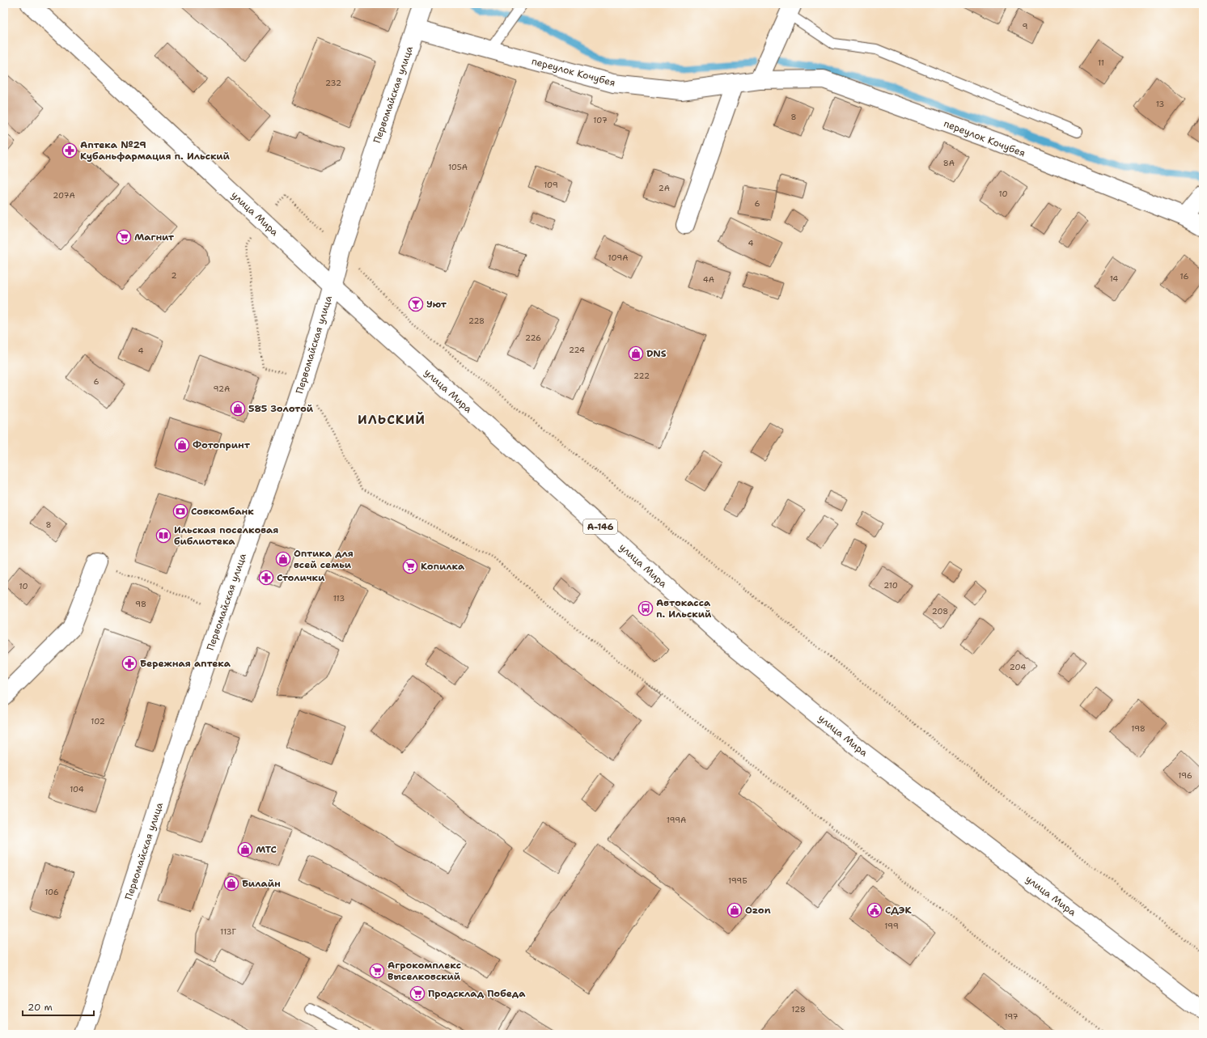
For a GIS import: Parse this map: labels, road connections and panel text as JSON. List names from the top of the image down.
{
  "streets": {
    "main road": [
      "переулок Кочубея",
      "Первомайская улица",
      "улица Мира",
      "А-146"
    ]
  },
  "crossings": [
    ["переулок Кочубея", "Первомайская улица"],
    ["Первомайская улица", "улица Мира"]
  ],
  "districts": ["ИЛЬСКИЙ"],
  "places": {
    "pharmacy": ["Аптека №29 Кубаньфармация п. Ильский", "Столички", "Бережная аптека"],
    "supermarket": [
      "Магнит",
      "Копилка",
      "Агрокомплекс Выселковский",
      "Продсклад Победа"
    ],
    "bar": ["Уют"],
    "shop": [
      "DNS",
      "585 Золотой",
      "Фотопринт",
      "Оптика для всей семьи",
      "МТС",
      "Билайн",
      "Ozon"
    ],
    "bank": ["Совкомбанк"],
    "library": ["Ильская поселковая библиотека"],
    "bus stop": ["Автокасса п. Ильский"],
    "public building": ["СДЭК"]
  },
  "house_numbers": [
    "9",
    "11",
    "232",
    "13",
    "8",
    "107",
    "8А",
    "105А",
    "109",
    "2А",
    "10",
    "207А",
    "6",
    "4",
    "109А",
    "2",
    "16",
    "14",
    "4А",
    "228",
    "226",
    "224",
    "4",
    "222",
    "6",
    "92А",
    "8",
    "210",
    "10",
    "113",
    "98",
    "208",
    "204",
    "102",
    "198",
    "196",
    "104",
    "199А",
    "199Б",
    "106",
    "199",
    "113Г",
    "128",
    "197"
  ],
  "scale_bar": "20 m"
}
